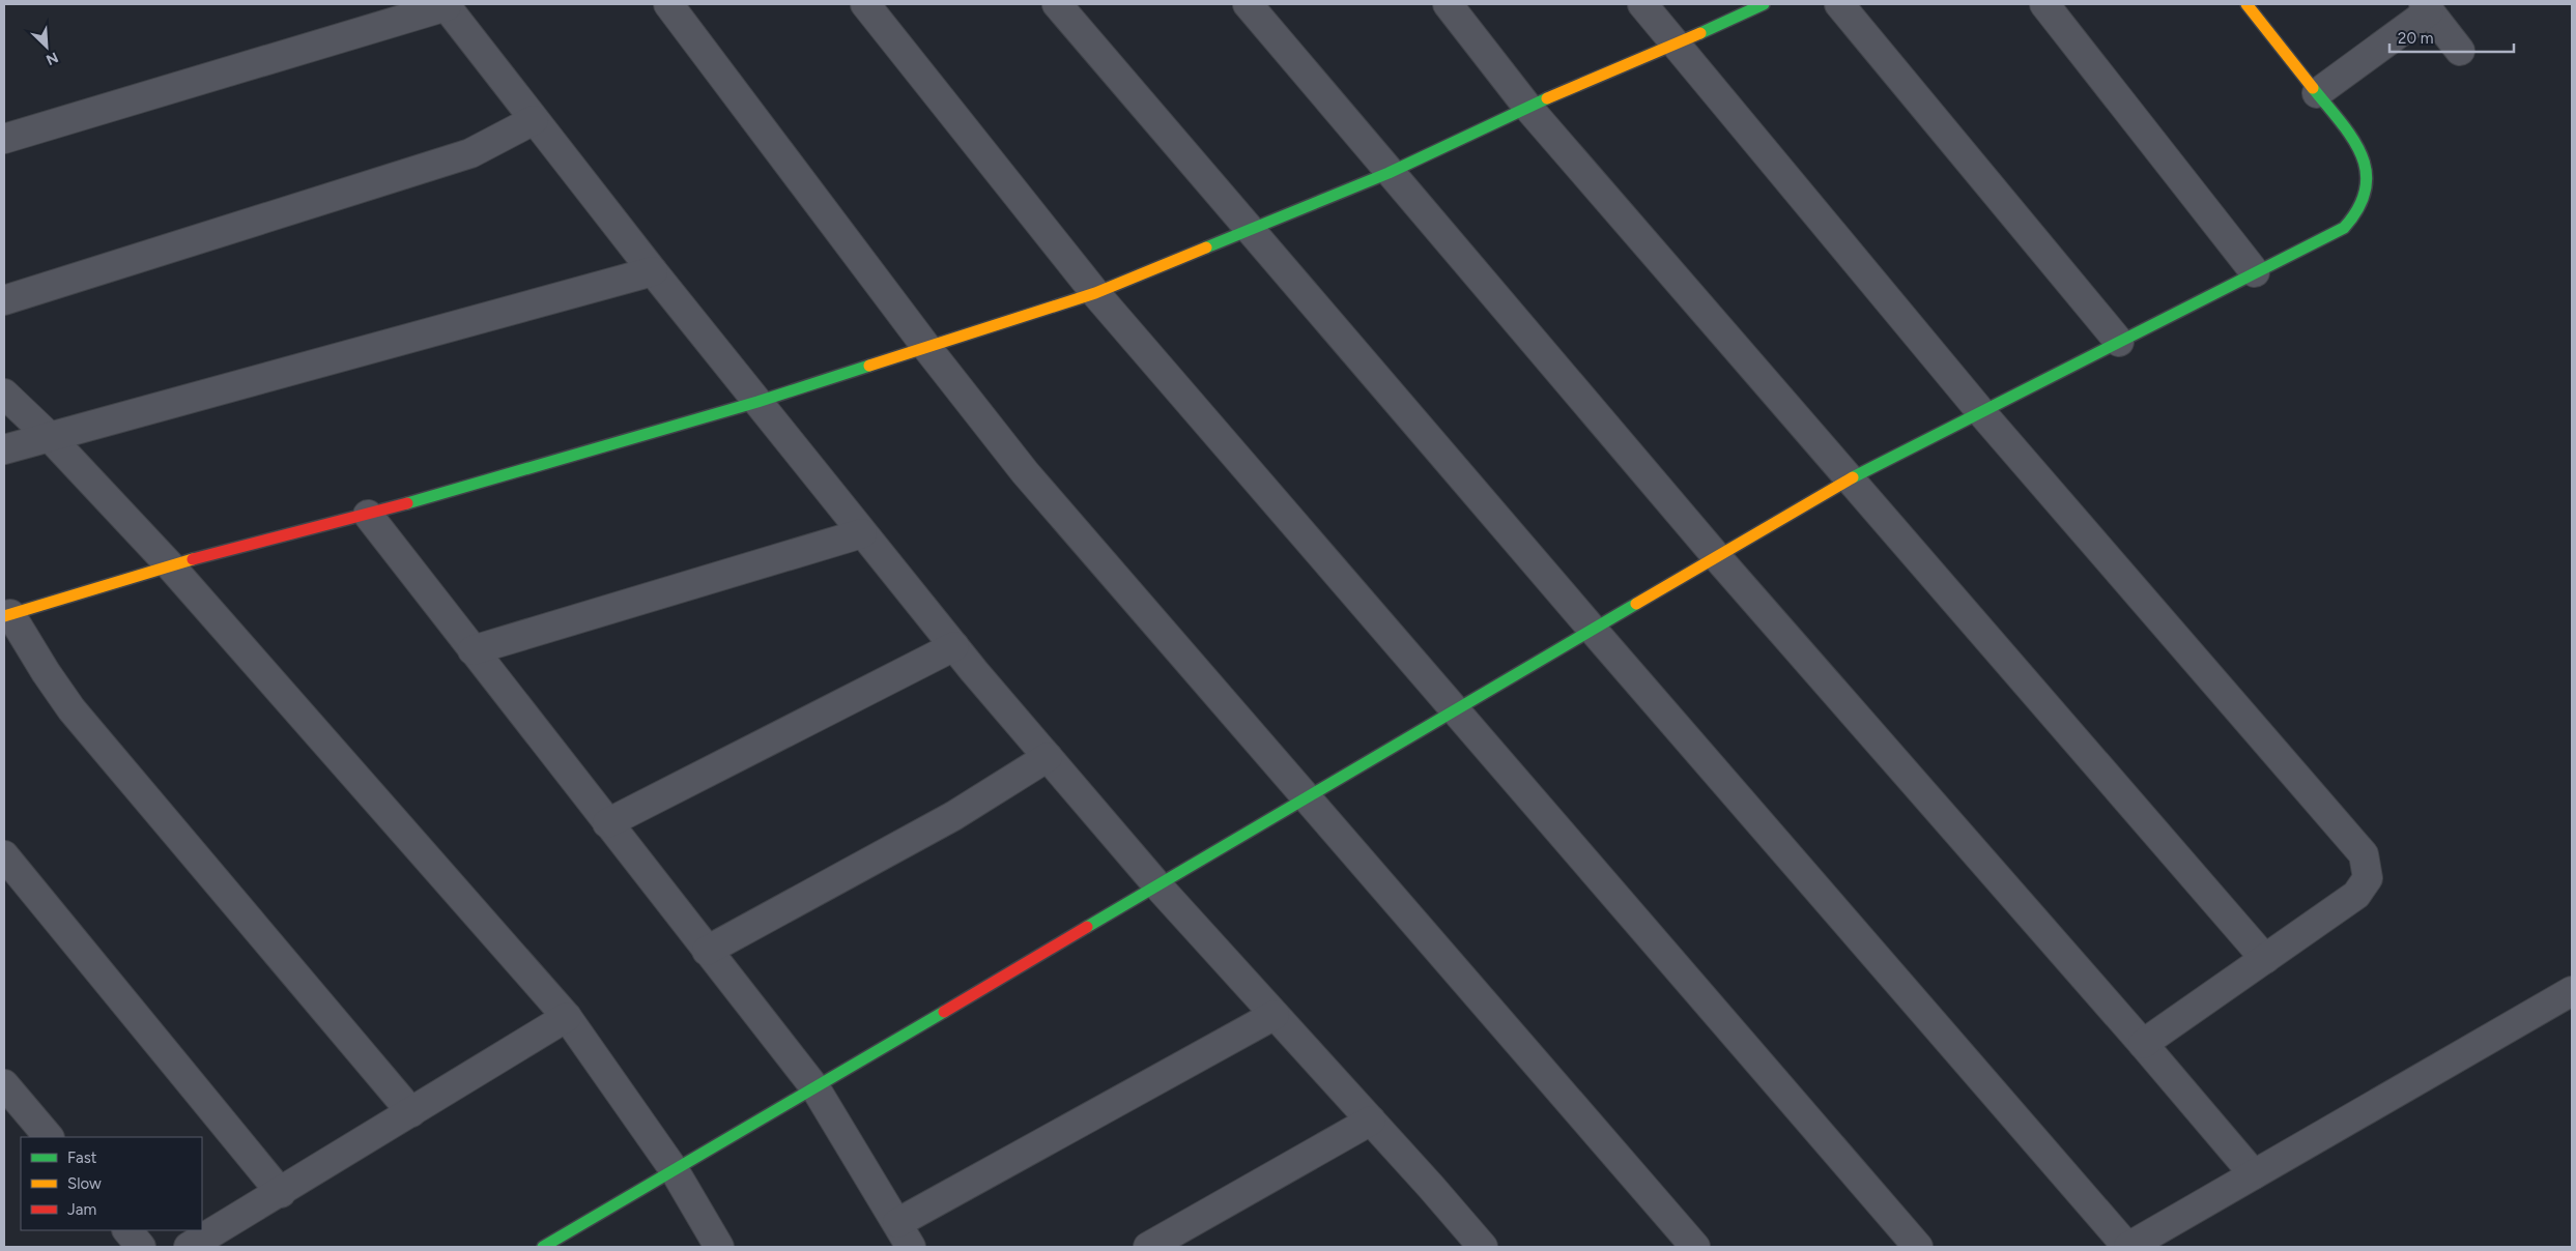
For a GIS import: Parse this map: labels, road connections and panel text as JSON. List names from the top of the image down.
{
  "legend": ["Fast", "Slow", "Jam"],
  "scale_bar": "20 m",
  "north": "bottom right"
}
